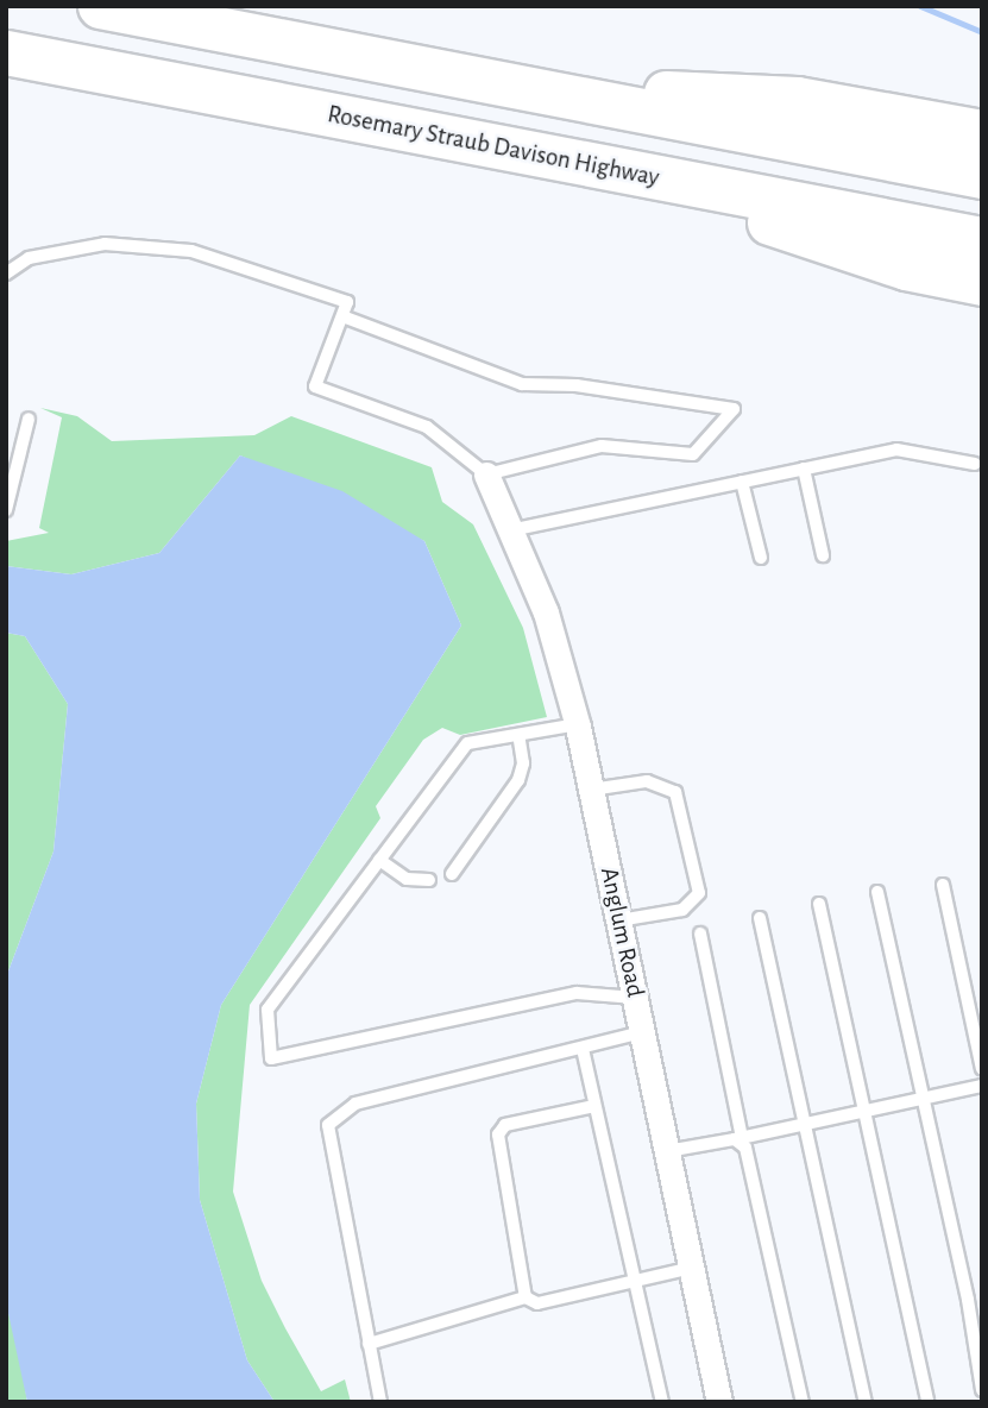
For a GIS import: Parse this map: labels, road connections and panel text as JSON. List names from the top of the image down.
{
  "streets": {
    "highway": ["Rosemary Straub Davison Highway"],
    "street": ["Anglum Road"]
  }
}
